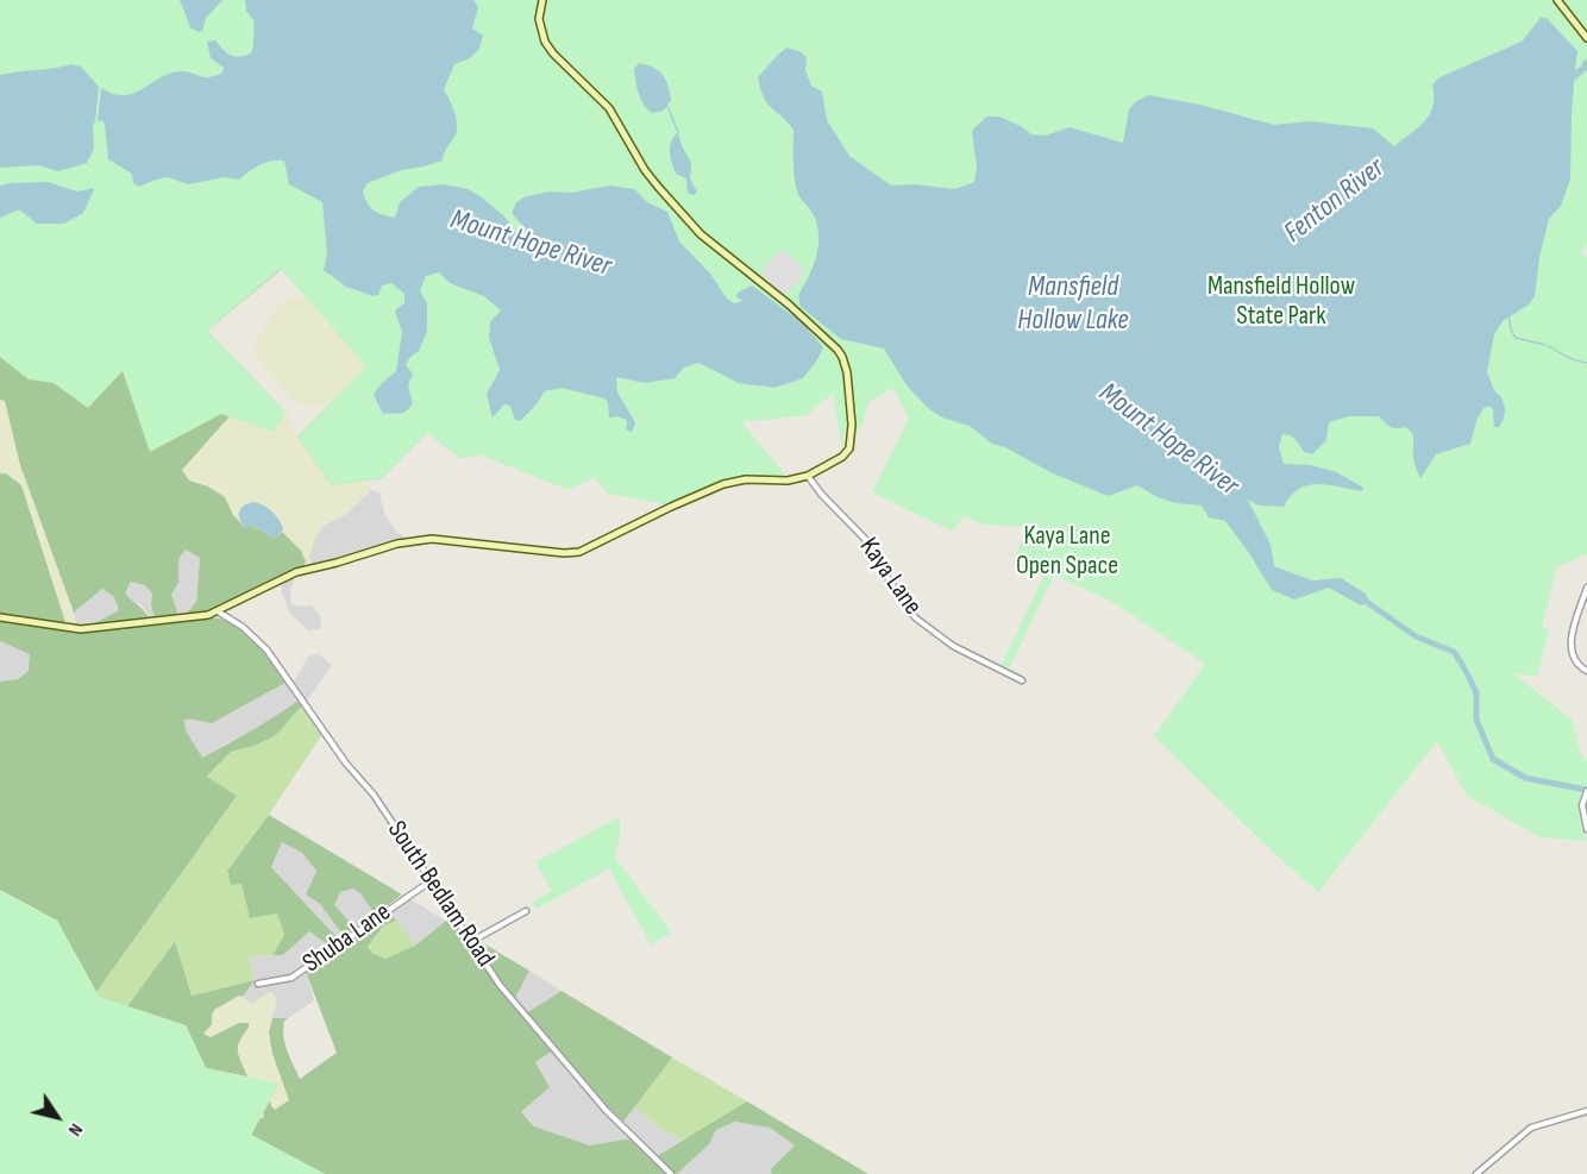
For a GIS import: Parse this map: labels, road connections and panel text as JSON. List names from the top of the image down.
{
  "streets": {
    "street": ["Kaya Lane", "South Bedlam Road", "Shuba Lane"]
  },
  "crossings": [
    ["South Bedlam Road", "Shuba Lane"]
  ],
  "water": ["Fenton River", "Mount Hope River", "Mansfield Hollow Lake"],
  "parks": ["Mansfield Hollow State Park", "Kaya Lane Open Space"],
  "north": "bottom right"
}
